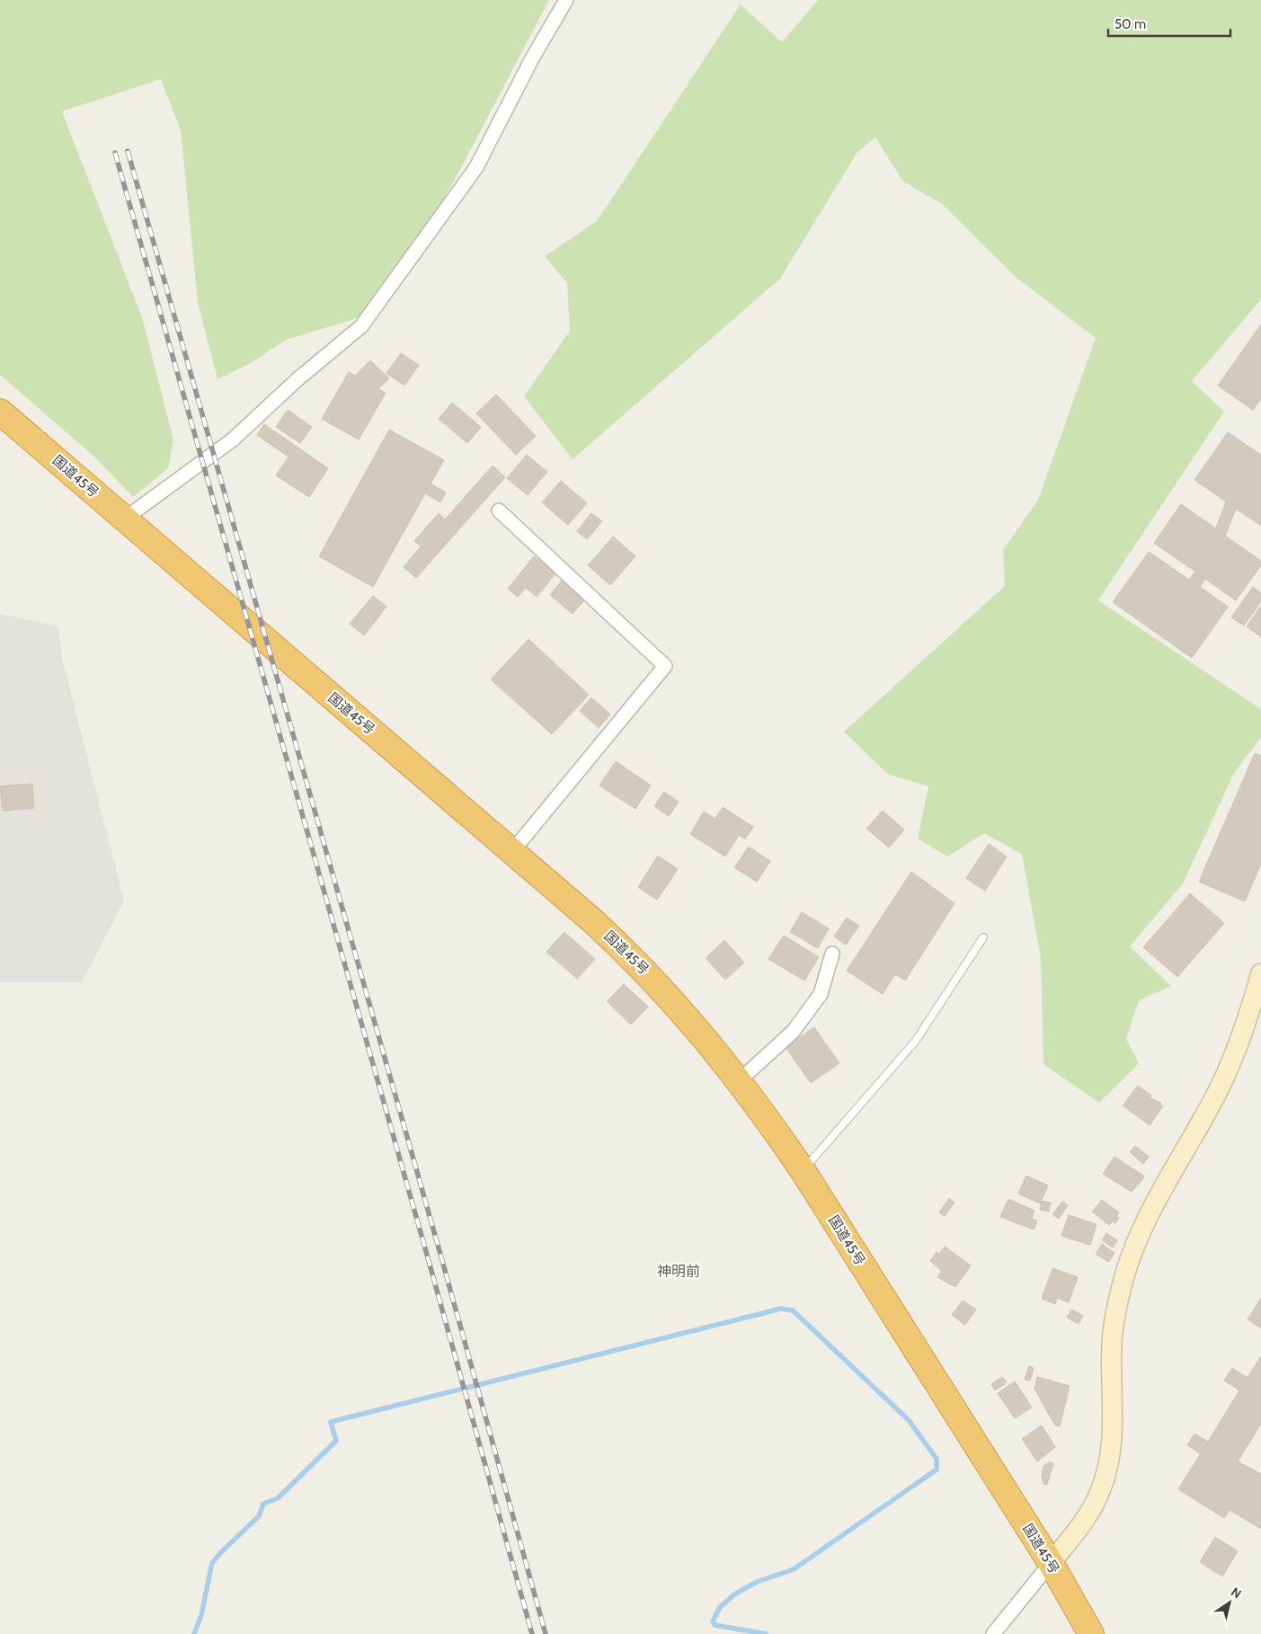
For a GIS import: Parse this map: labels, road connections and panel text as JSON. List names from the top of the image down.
{
  "streets": {
    "highway": ["国道45号"]
  },
  "districts": ["神明前"],
  "scale_bar": "50 m",
  "north": "top right"
}
